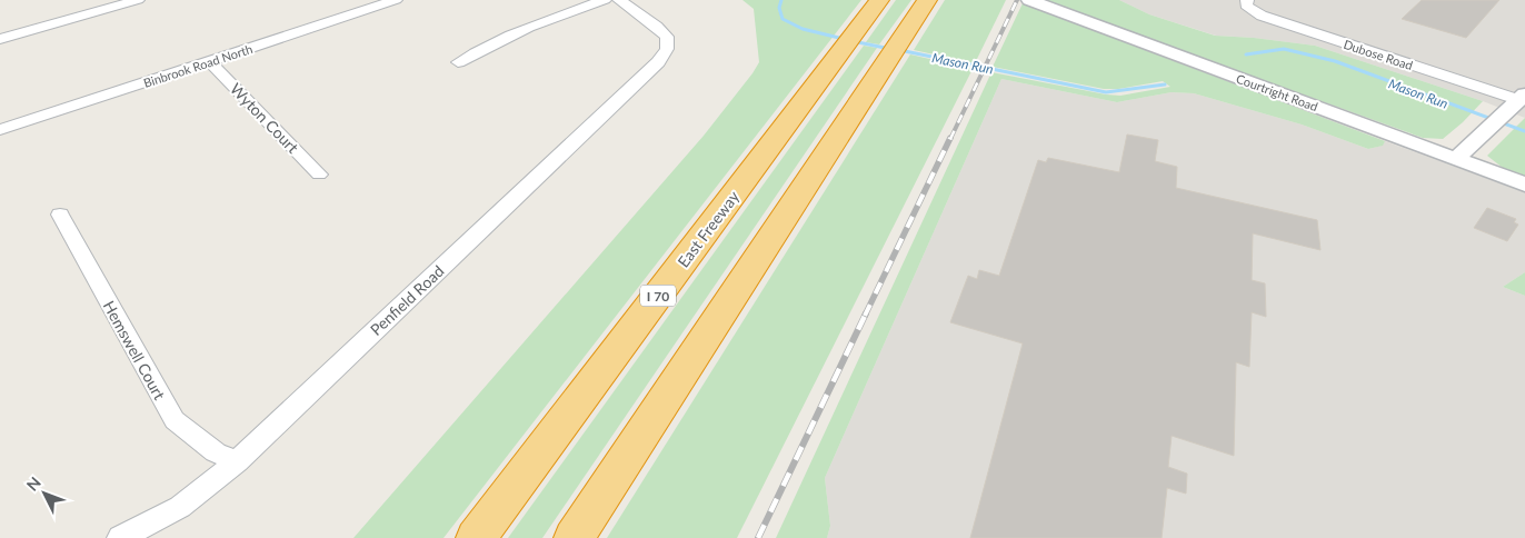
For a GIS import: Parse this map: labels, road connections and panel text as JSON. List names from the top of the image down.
{
  "streets": {
    "highway": ["East Freeway", "I 70"],
    "street": [
      "Dubose Road",
      "Binbrook Road North",
      "Courtright Road",
      "Wyton Court",
      "Penfield Road",
      "Hemswell Court"
    ]
  },
  "crossings": [
    ["Binbrook Road North", "Wyton Court"],
    ["Penfield Road", "Hemswell Court"]
  ],
  "water": ["Mason Run"],
  "north": "top left"
}
